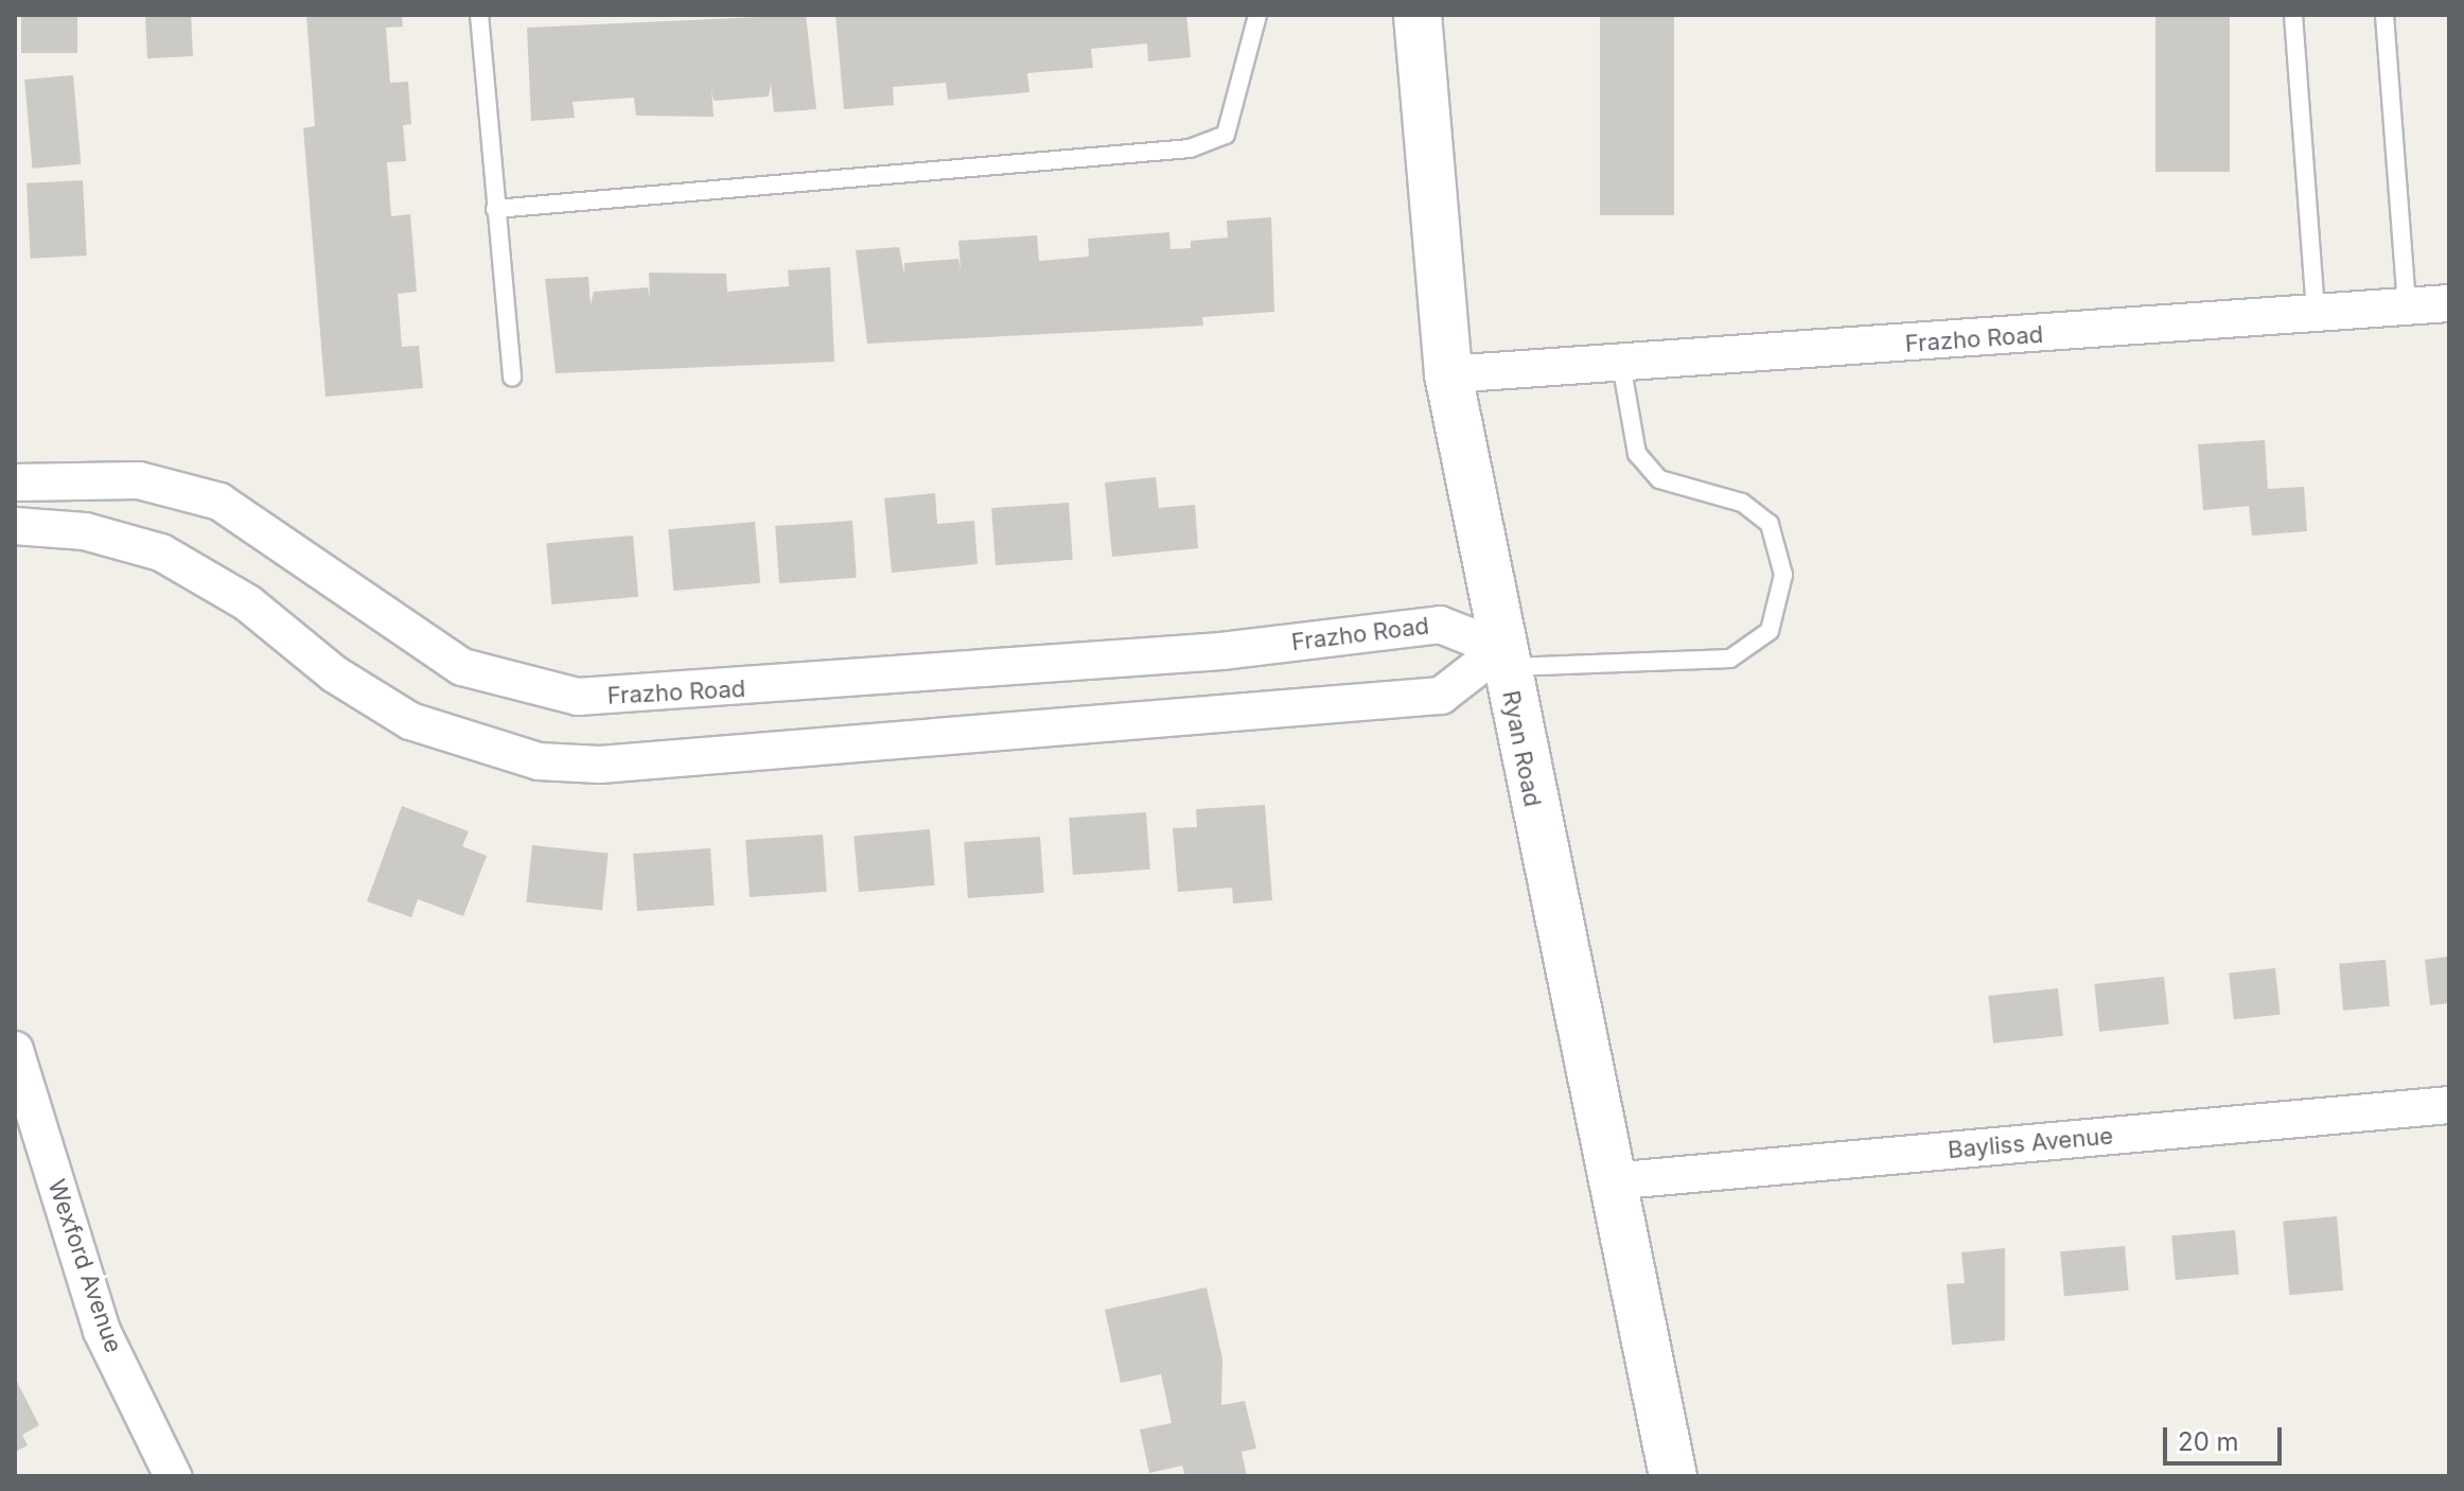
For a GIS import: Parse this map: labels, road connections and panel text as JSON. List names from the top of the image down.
{
  "streets": {
    "main road": ["Ryan Road"],
    "street": ["Frazho Road", "Bayliss Avenue", "Wexford Avenue"]
  },
  "crossings": [
    ["Frazho Road", "Ryan Road"],
    ["Ryan Road", "Bayliss Avenue"]
  ],
  "scale_bar": "20 m"
}
